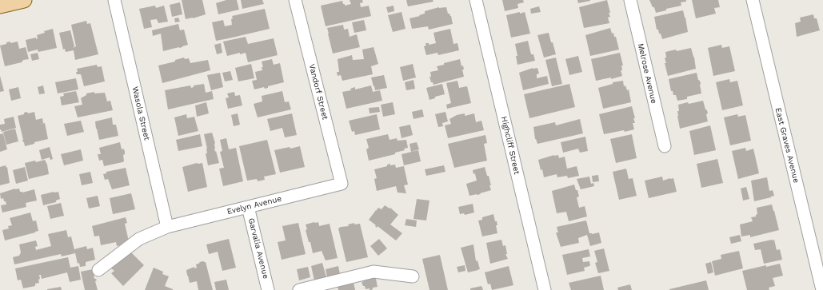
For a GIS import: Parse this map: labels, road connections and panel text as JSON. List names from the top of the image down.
{
  "streets": {
    "street": [
      "Melrose Avenue",
      "Vandorf Street",
      "Wasola Street",
      "Highcliff Street",
      "East Graves Avenue",
      "Evelyn Avenue",
      "Garvalia Avenue"
    ]
  },
  "crossings": [
    ["Vandorf Street", "Evelyn Avenue"],
    ["Wasola Street", "Evelyn Avenue"],
    ["Evelyn Avenue", "Garvalia Avenue"]
  ]
}
